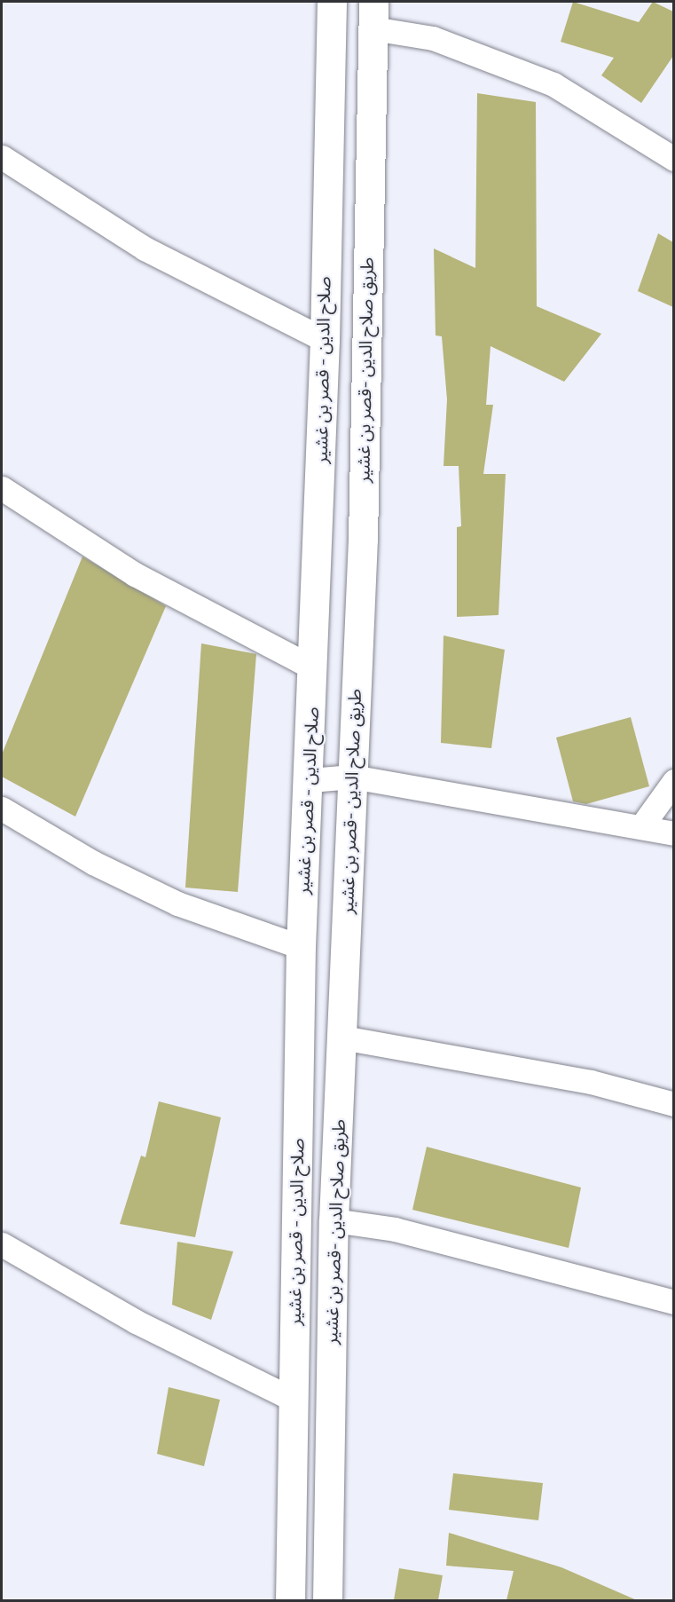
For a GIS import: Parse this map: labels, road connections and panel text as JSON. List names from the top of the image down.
{
  "streets": {
    "highway": ["صلاح الدين - قصر بن غشير", "طريق صلاح الدين -قصر بن غشير"]
  }
}
